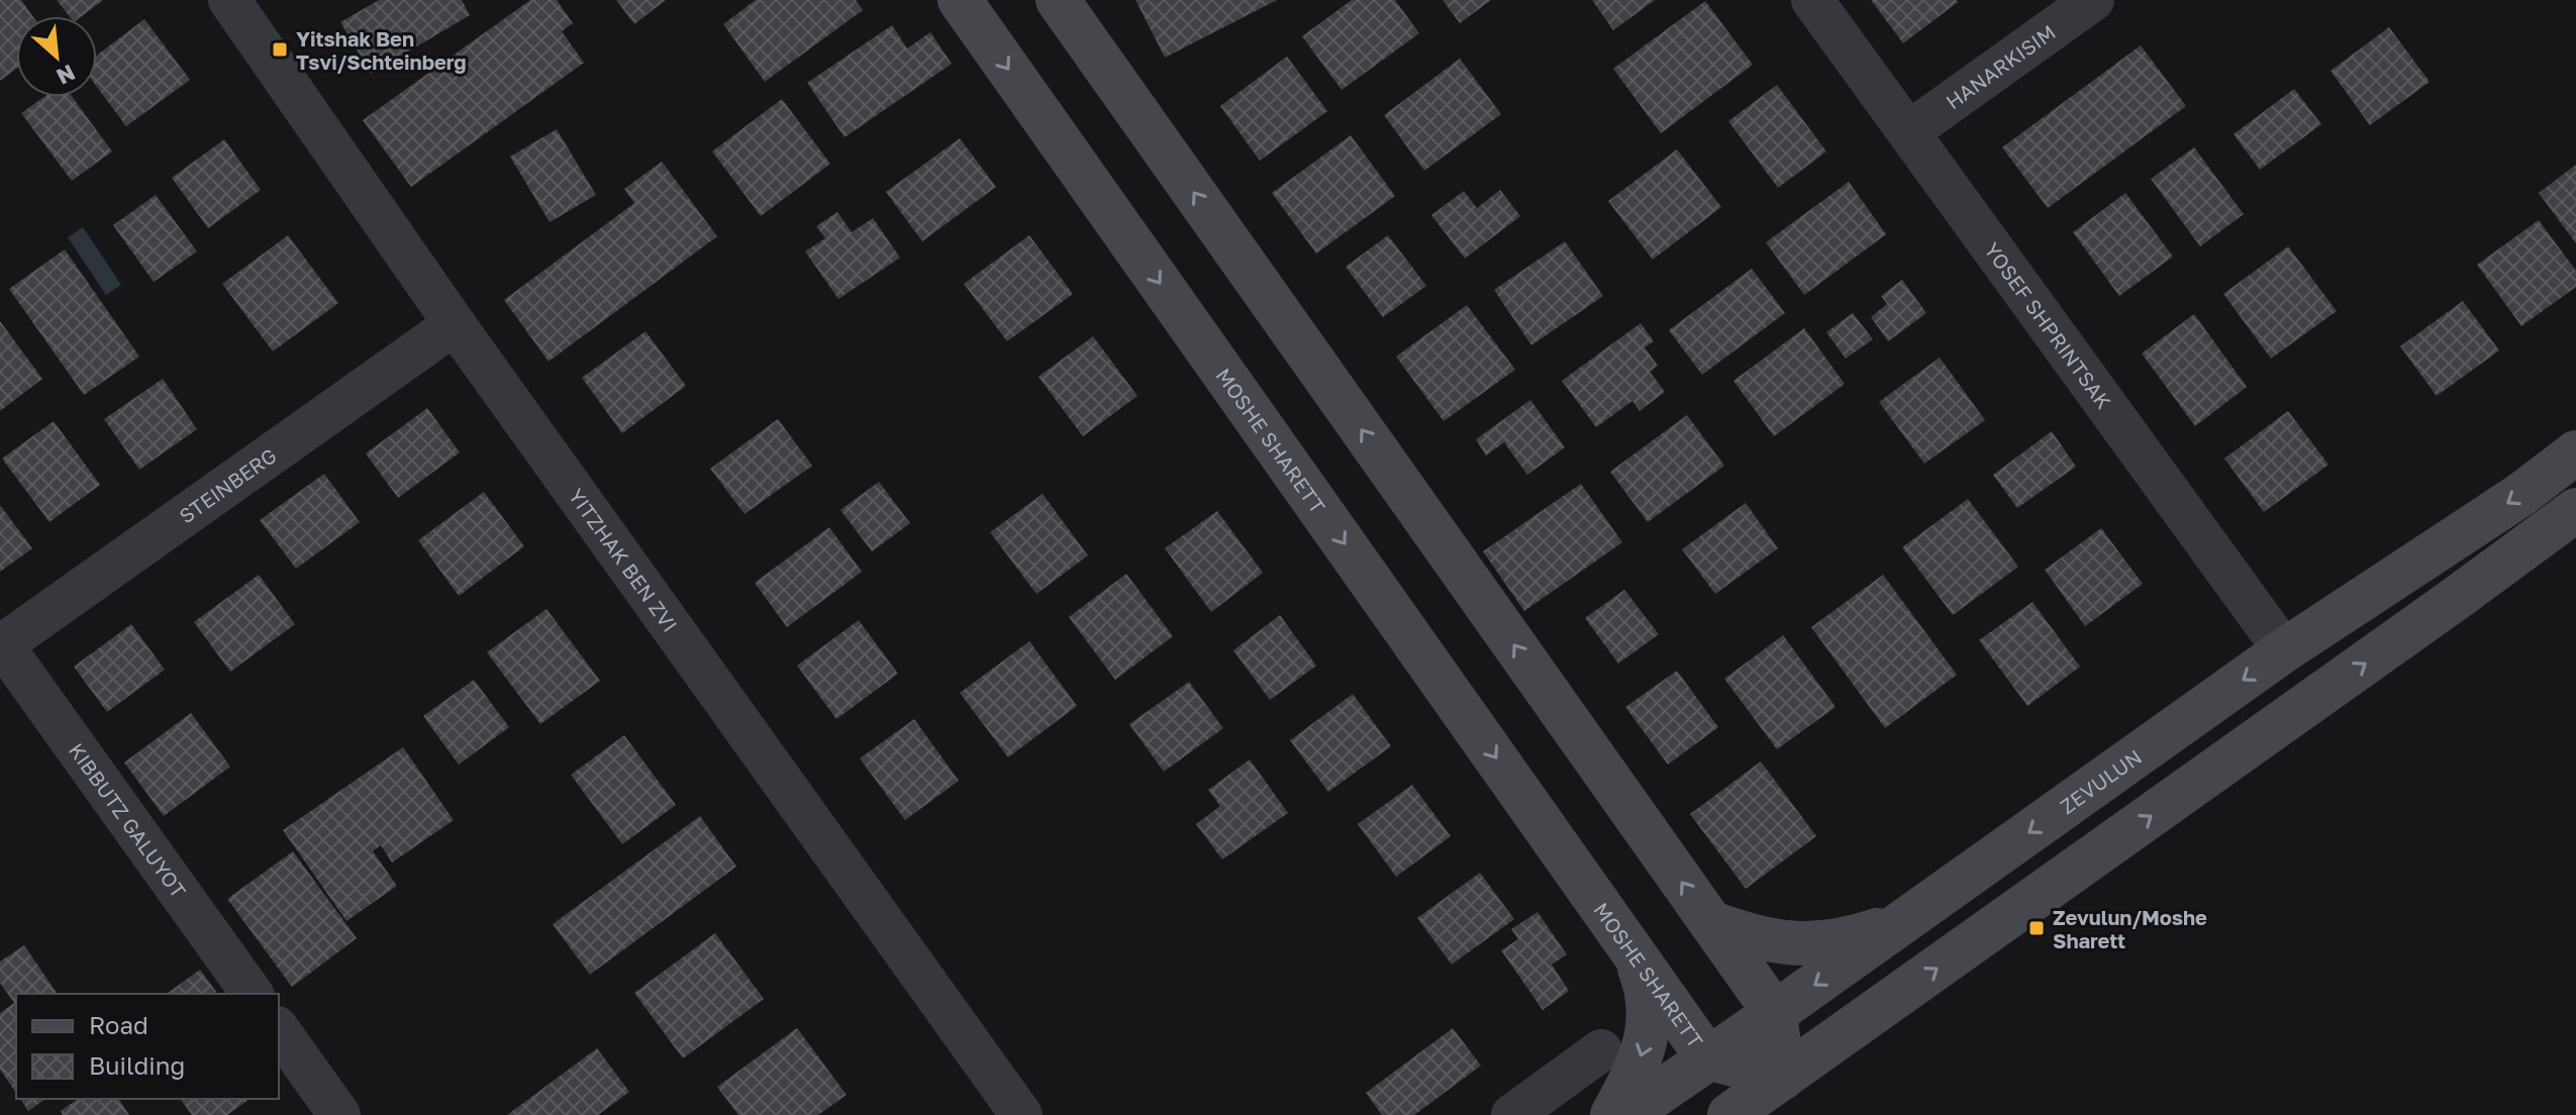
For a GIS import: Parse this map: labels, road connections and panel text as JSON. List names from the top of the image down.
{
  "streets": {
    "street": [
      "HANARKISIM",
      "YOSEF SHPRINTSAK",
      "MOSHE SHARETT",
      "STEINBERG",
      "YITZHAK BEN ZVI",
      "ZEVULUN",
      "KIBBUTZ GALUYOT"
    ]
  },
  "crossings": [
    ["HANARKISIM", "YOSEF SHPRINTSAK"],
    ["YOSEF SHPRINTSAK", "ZEVULUN"],
    ["MOSHE SHARETT", "ZEVULUN"],
    ["STEINBERG", "YITZHAK BEN ZVI"],
    ["STEINBERG", "KIBBUTZ GALUYOT"]
  ],
  "places": {
    "transit": ["Yitshak Ben Tsvi/Schteinberg", "Zevulun/Moshe Sharett"]
  },
  "legend": ["Road", "Building"],
  "north": "bottom right"
}
